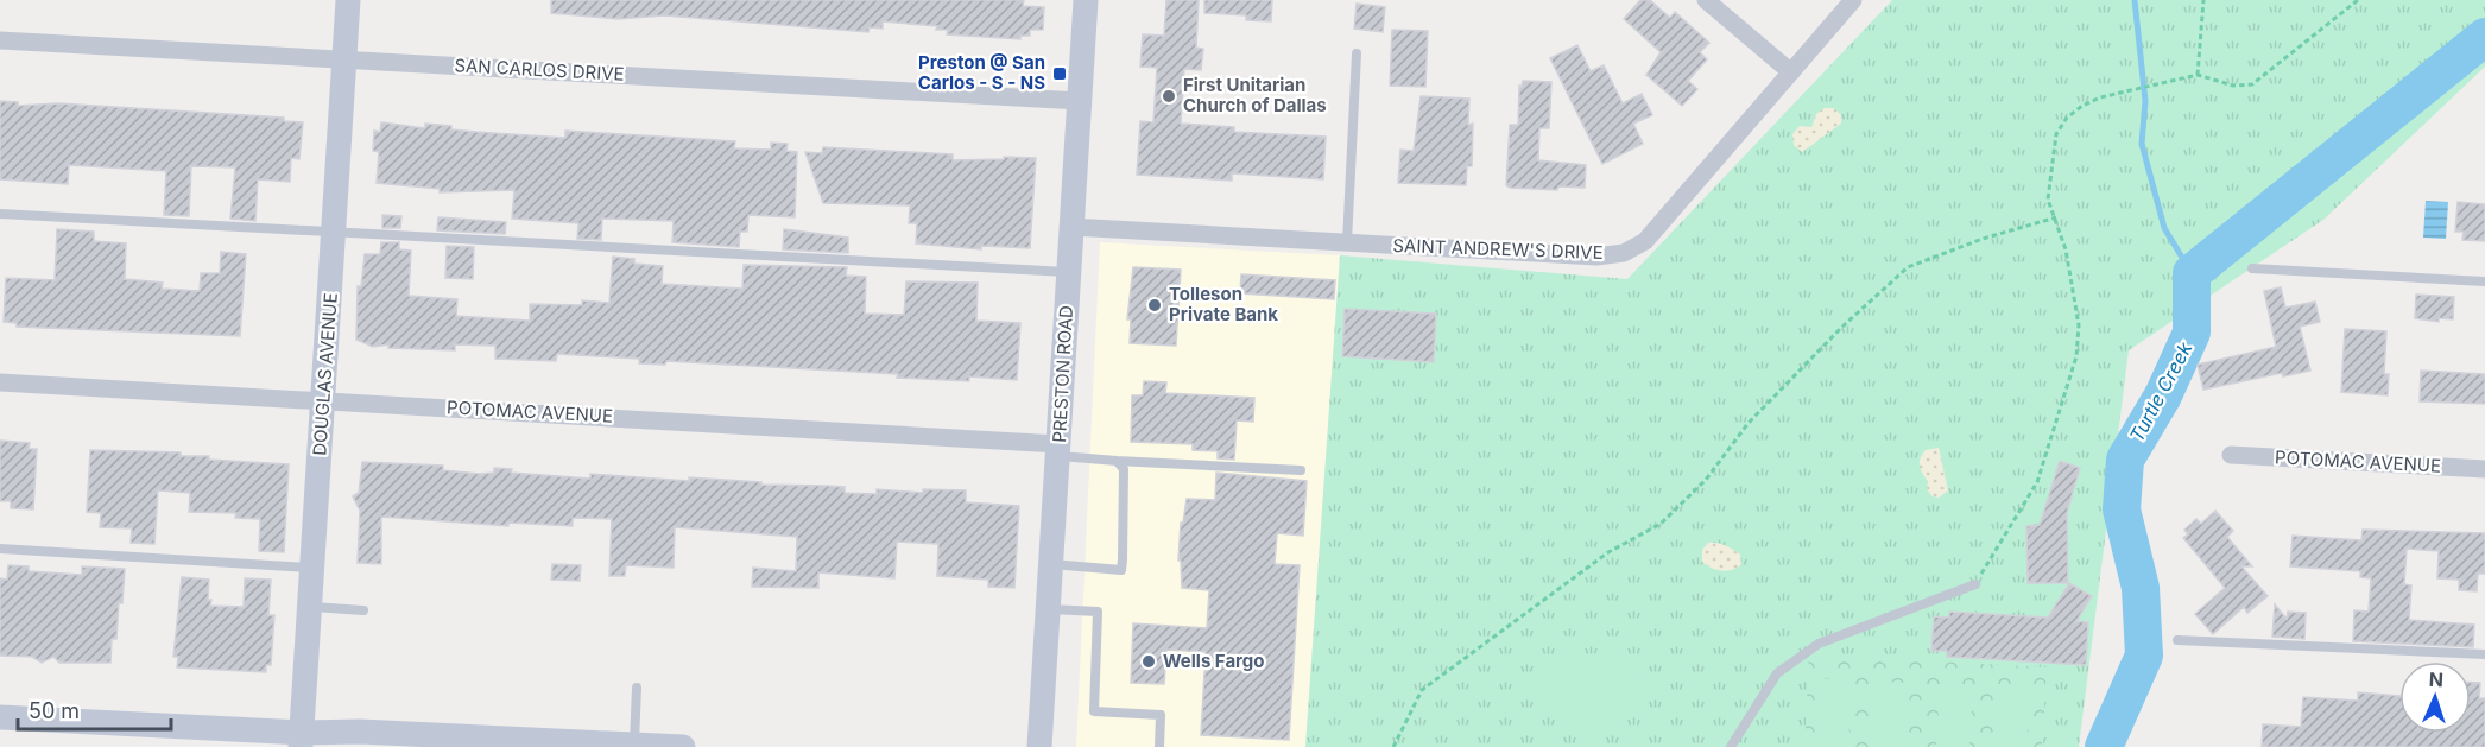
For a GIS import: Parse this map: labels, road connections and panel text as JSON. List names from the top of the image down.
{
  "streets": {
    "main road": ["DOUGLAS AVENUE", "PRESTON ROAD"],
    "street": ["SAN CARLOS DRIVE", "SAINT ANDREW'S DRIVE", "POTOMAC AVENUE"]
  },
  "crossings": [
    ["SAN CARLOS DRIVE", "DOUGLAS AVENUE"],
    ["SAN CARLOS DRIVE", "PRESTON ROAD"],
    ["SAINT ANDREW'S DRIVE", "PRESTON ROAD"],
    ["DOUGLAS AVENUE", "POTOMAC AVENUE"],
    ["PRESTON ROAD", "POTOMAC AVENUE"]
  ],
  "water": ["Turtle Creek"],
  "places": {
    "transit": ["Preston @ San Carlos - S - NS"],
    "other": ["First Unitarian Church of Dallas", "Tolleson Private Bank", "Wells Fargo"]
  },
  "scale_bar": "50 m",
  "north": "top"
}
